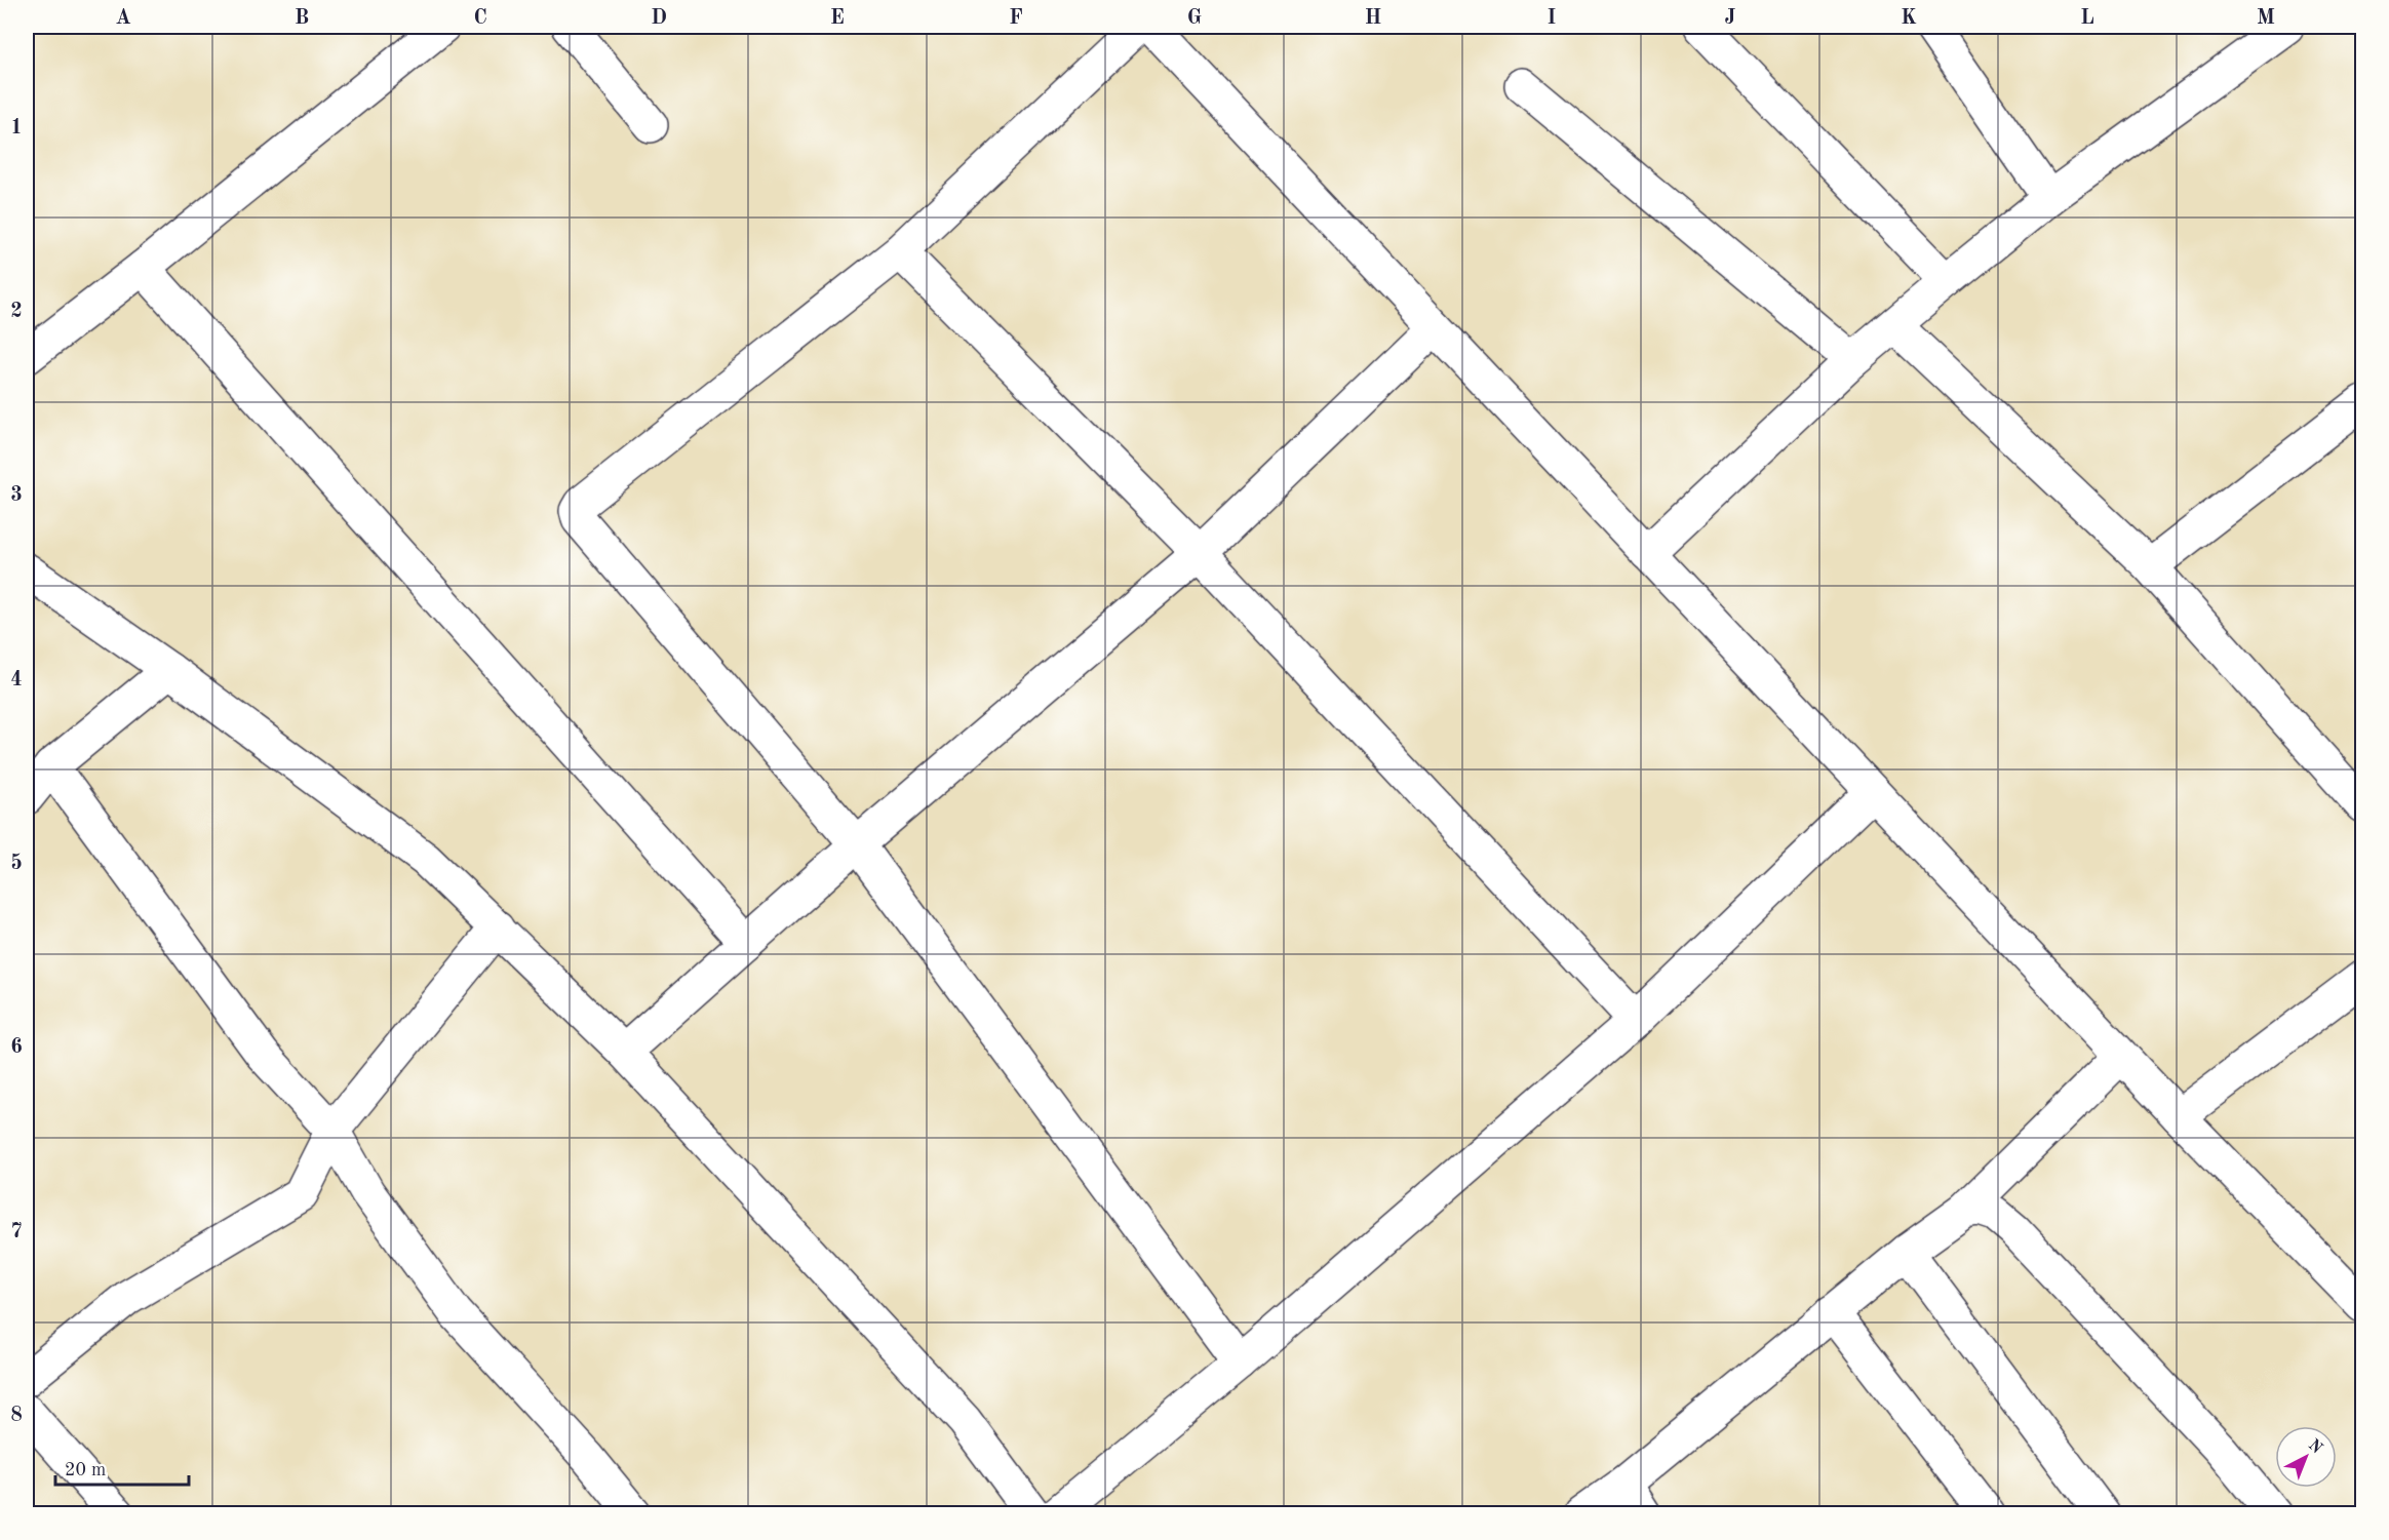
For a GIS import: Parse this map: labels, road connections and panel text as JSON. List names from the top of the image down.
{
  "scale_bar": "20 m",
  "north": "top right",
  "grid": {
    "columns": [
      "A",
      "B",
      "C",
      "D",
      "E",
      "F",
      "G",
      "H",
      "I",
      "J",
      "K",
      "L",
      "M"
    ],
    "rows": [
      "1",
      "2",
      "3",
      "4",
      "5",
      "6",
      "7",
      "8"
    ]
  }
}
